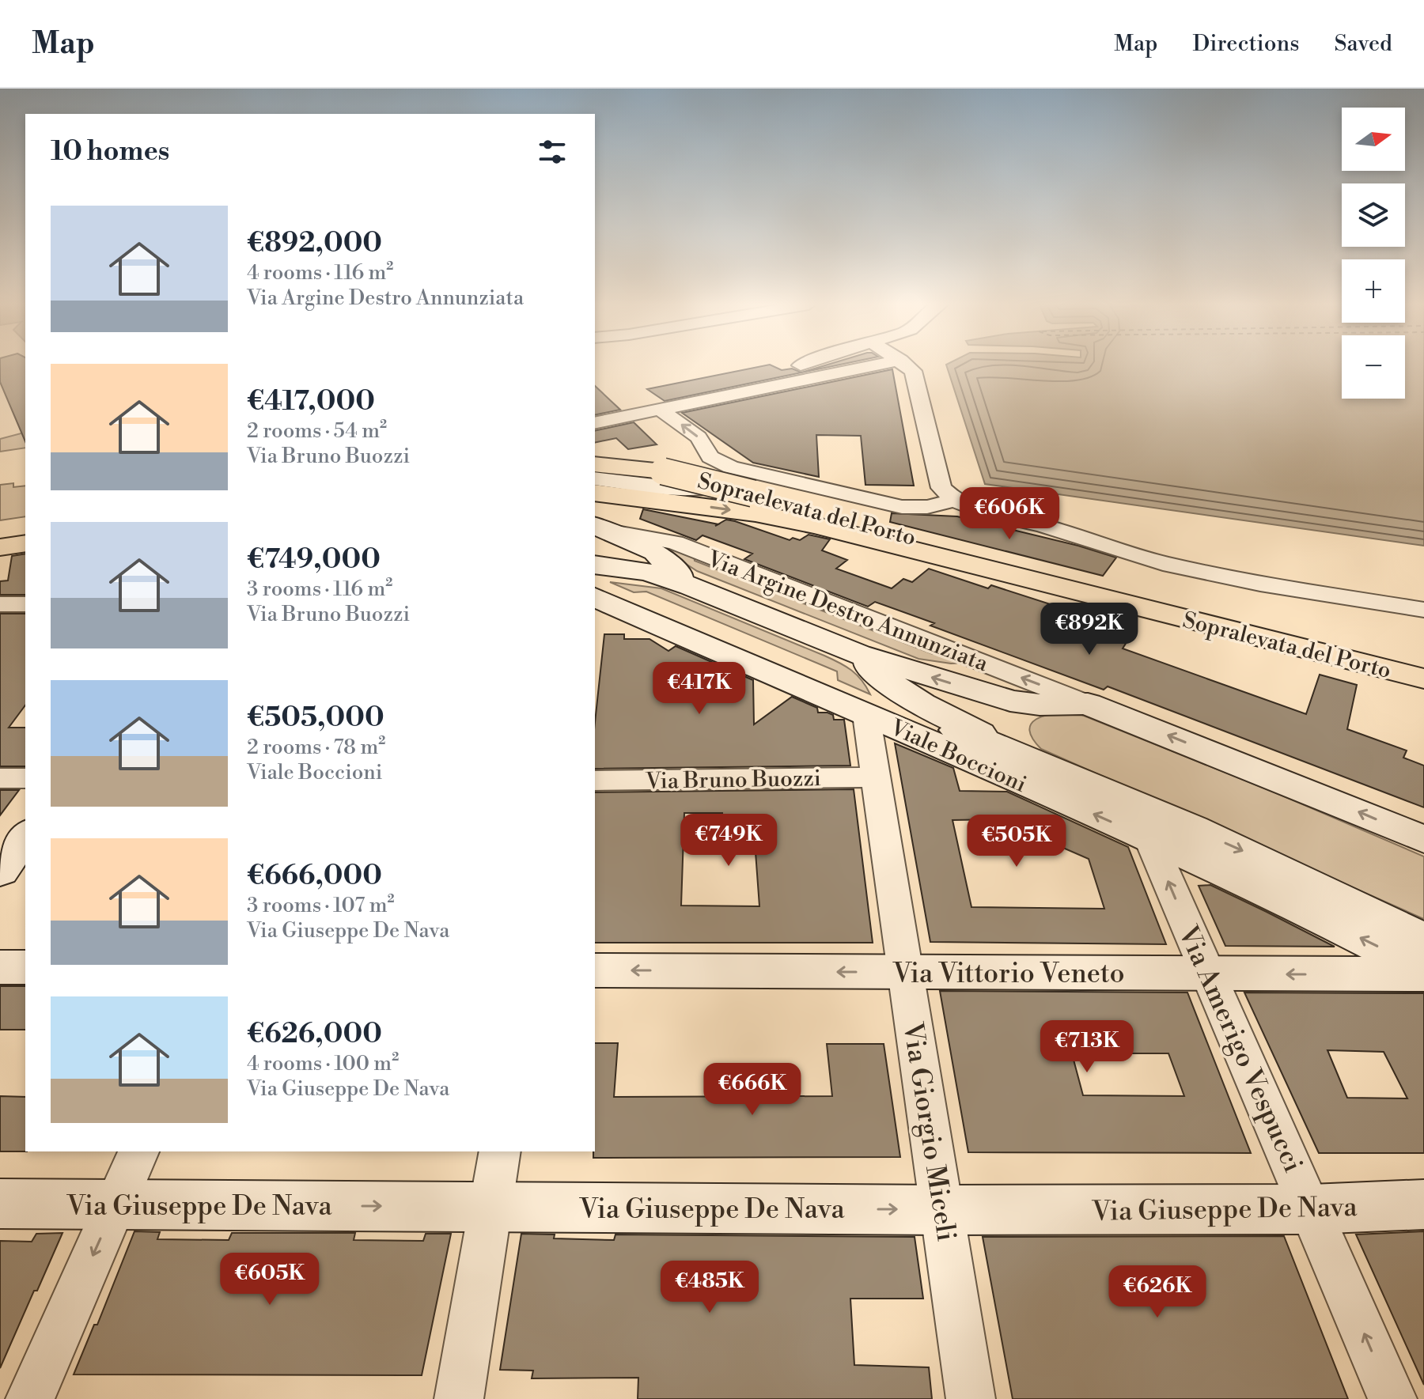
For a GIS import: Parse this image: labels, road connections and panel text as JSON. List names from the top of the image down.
{
  "streets": {
    "main road": ["Sopraelevata del Porto", "Sopralevata del Porto"],
    "street": [
      "Via Argine Destro Annunziata",
      "Viale Boccioni",
      "Via Bruno Buozzi",
      "Via Vittorio Veneto",
      "Via Amerigo Vespucci",
      "Via Giorgio Miceli",
      "Via Giuseppe De Nava"
    ]
  },
  "crossings": [
    ["Sopraelevata del Porto", "Sopralevata del Porto"],
    ["Viale Boccioni", "Via Amerigo Vespucci"],
    ["Viale Boccioni", "Via Giorgio Miceli"],
    ["Via Bruno Buozzi", "Via Giorgio Miceli"],
    ["Via Vittorio Veneto", "Via Amerigo Vespucci"],
    ["Via Vittorio Veneto", "Via Giorgio Miceli"],
    ["Via Amerigo Vespucci", "Via Giuseppe De Nava"],
    ["Via Giorgio Miceli", "Via Giuseppe De Nava"]
  ],
  "one_way": [
    "Sopralevata del Porto",
    "Via Vittorio Veneto",
    "Via Amerigo Vespucci",
    "Via Giuseppe De Nava"
  ],
  "north": "right",
  "page": {
    "header": "Map",
    "nav": ["Map", "Directions", "Saved"],
    "map_buttons": ["+", "−"],
    "heading": "10 homes",
    "list": [
      {
        "name": "€892,000",
        "note": "4 rooms · 116 m² · Via Argine Destro Annunziata"
      },
      {
        "name": "€417,000",
        "note": "2 rooms · 54 m² · Via Bruno Buozzi"
      },
      {
        "name": "€749,000",
        "note": "3 rooms · 116 m² · Via Bruno Buozzi"
      },
      {
        "name": "€505,000",
        "note": "2 rooms · 78 m² · Viale Boccioni"
      },
      {
        "name": "€666,000",
        "note": "3 rooms · 107 m² · Via Giuseppe De Nava"
      },
      {
        "name": "€626,000",
        "note": "4 rooms · 100 m² · Via Giuseppe De Nava"
      }
    ],
    "price": [
      "€606K",
      "€892K",
      "€417K",
      "€749K",
      "€505K",
      "€713K",
      "€666K",
      "€605K",
      "€485K",
      "€626K"
    ]
  }
}
